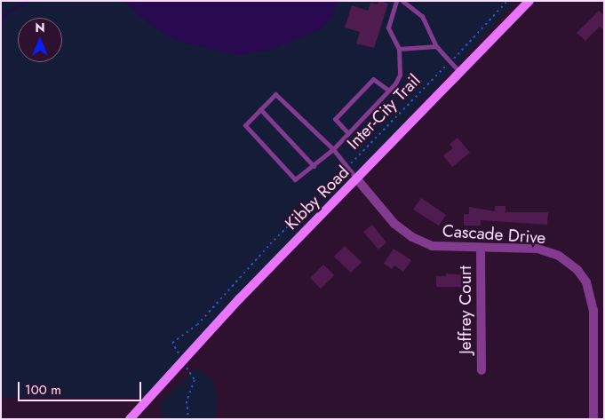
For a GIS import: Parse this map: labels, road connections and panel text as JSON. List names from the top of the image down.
{
  "streets": {
    "main road": ["Kibby Road"],
    "street": ["Cascade Drive", "Jeffrey Court"],
    "path": ["Inter-City Trail"]
  },
  "crossings": [
    ["Kibby Road", "Cascade Drive"],
    ["Cascade Drive", "Jeffrey Court"]
  ],
  "scale_bar": "100 m",
  "north": "top"
}
